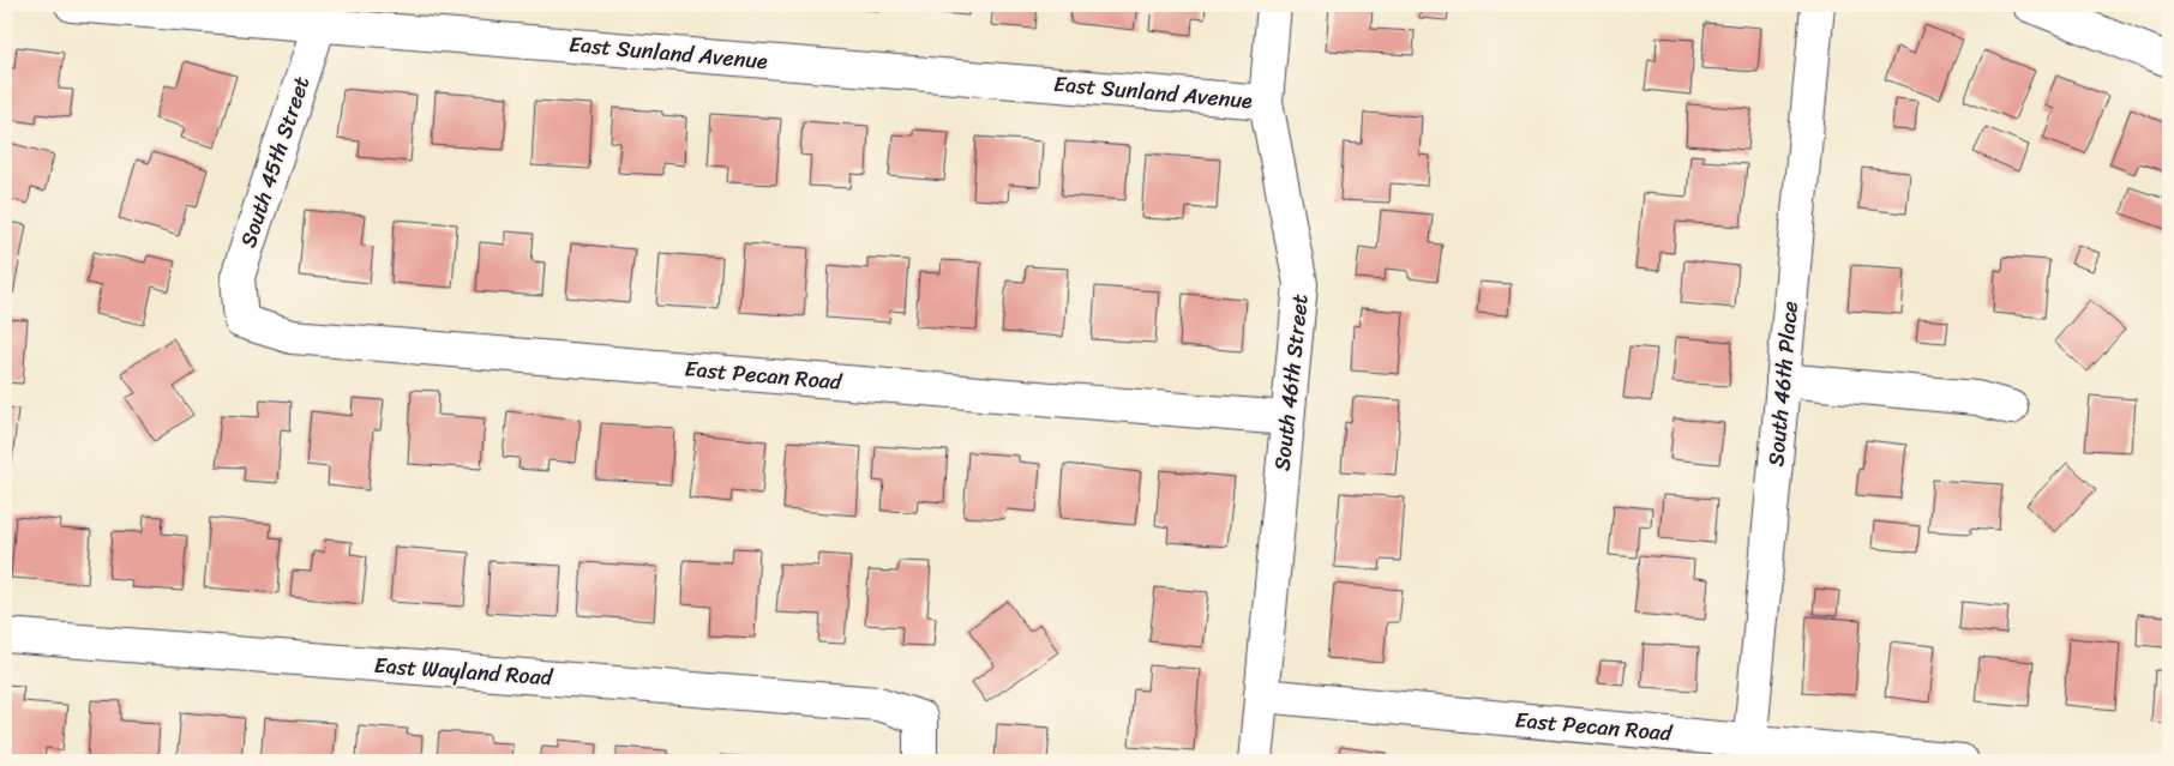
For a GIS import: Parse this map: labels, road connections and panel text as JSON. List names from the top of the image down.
{
  "streets": {
    "street": [
      "East Sunland Avenue",
      "South 45th Street",
      "East Pecan Road",
      "South 46th Street",
      "South 46th Place",
      "East Wayland Road"
    ]
  },
  "crossings": [
    ["East Sunland Avenue", "South 45th Street"],
    ["East Sunland Avenue", "South 46th Street"],
    ["South 45th Street", "East Pecan Road"],
    ["East Pecan Road", "South 46th Street"],
    ["East Pecan Road", "South 46th Place"]
  ]
}
